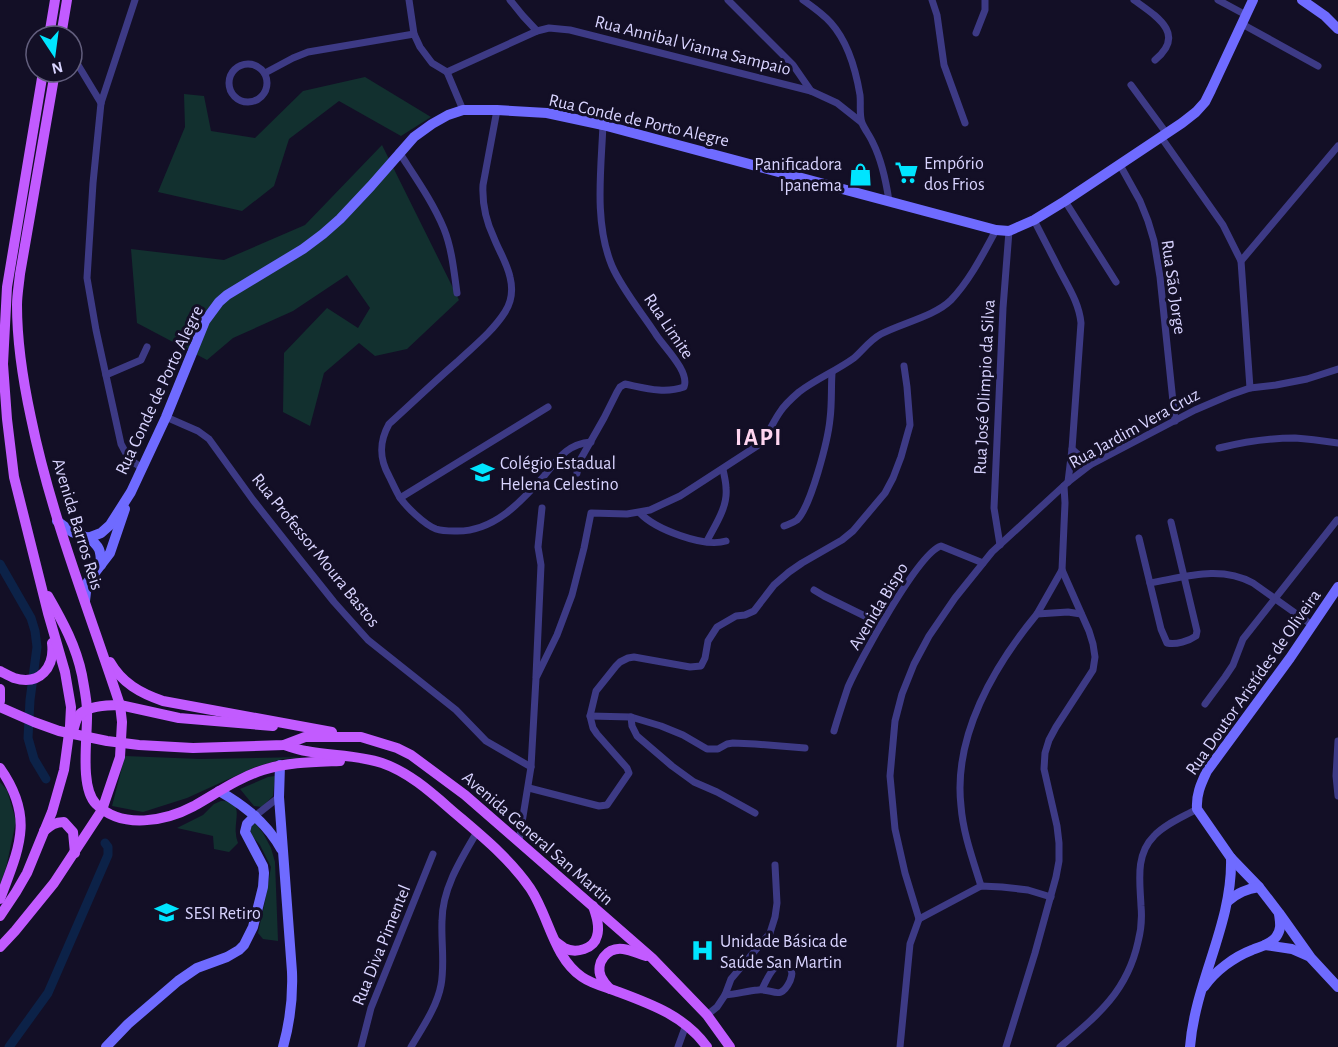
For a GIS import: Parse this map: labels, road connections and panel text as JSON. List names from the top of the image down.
{
  "streets": {
    "main road": [
      "Rua Conde de Porto Alegre",
      "Avenida Barros Reis",
      "Rua Doutor Aristídes de Oliveira",
      "Avenida General San Martin"
    ],
    "street": [
      "Rua Annibal Vianna Sampaio",
      "Rua São Jorge",
      "Rua Limite",
      "Rua José Olimpio da Silva",
      "Rua Jardim Vera Cruz",
      "Rua Professor Moura Bastos",
      "Avenida Bispo",
      "Rua Diva Pimentel"
    ]
  },
  "crossings": [
    ["Rua Conde de Porto Alegre", "Rua São Jorge"],
    ["Rua Conde de Porto Alegre", "Rua Limite"],
    ["Rua Conde de Porto Alegre", "Rua José Olimpio da Silva"],
    ["Rua Conde de Porto Alegre", "Avenida Barros Reis"],
    ["Rua Conde de Porto Alegre", "Rua Professor Moura Bastos"],
    ["Rua São Jorge", "Rua Jardim Vera Cruz"],
    ["Rua José Olimpio da Silva", "Rua Jardim Vera Cruz"],
    ["Rua Jardim Vera Cruz", "Avenida Bispo"]
  ],
  "districts": ["IAPI"],
  "places": {
    "supermarket": ["Empório dos Frios"],
    "shop": ["Panificadora Ipanema"],
    "school or university": ["Colégio Estadual Helena Celestino", "SESI Retiro"],
    "hospital": ["Unidade Básica de Saúde San Martin"]
  },
  "north": "bottom"
}
